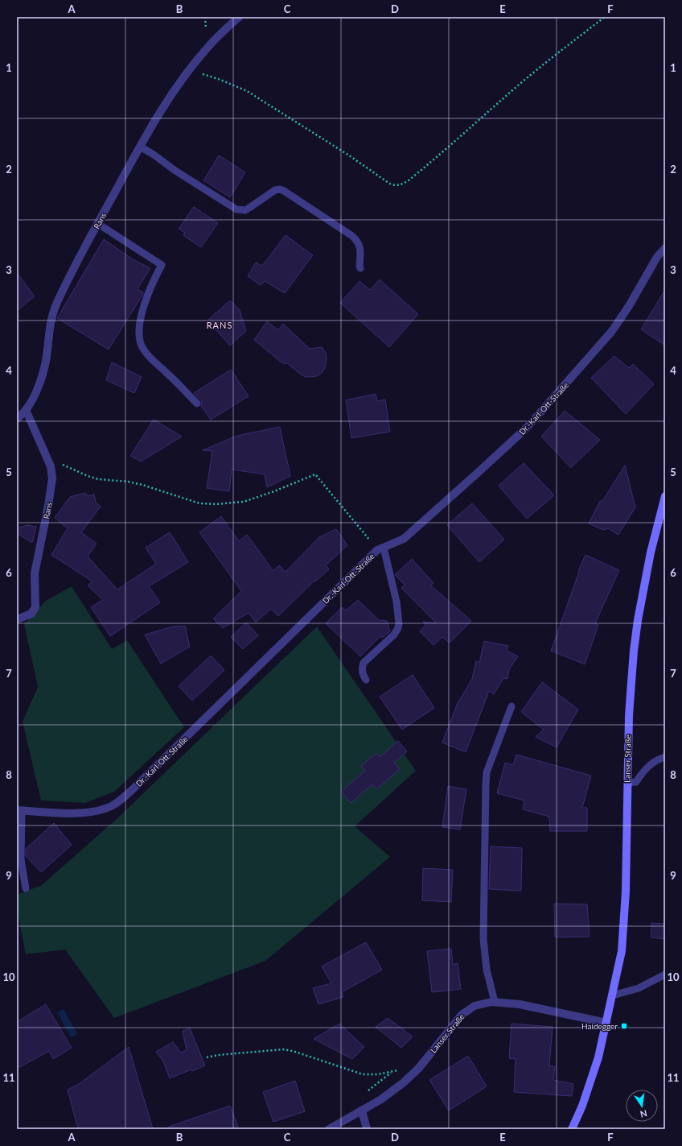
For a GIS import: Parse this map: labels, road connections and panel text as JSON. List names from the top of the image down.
{
  "streets": {
    "main road": ["Lanser Straße"],
    "street": ["Rans", "Dr.-Karl-Ott-Straße"]
  },
  "districts": ["RANS"],
  "places": {
    "transit": ["Haidegger"]
  },
  "north": "bottom",
  "grid": {
    "columns": [
      "A",
      "B",
      "C",
      "D",
      "E",
      "F"
    ],
    "rows": [
      "1",
      "2",
      "3",
      "4",
      "5",
      "6",
      "7",
      "8",
      "9",
      "10",
      "11"
    ]
  }
}
